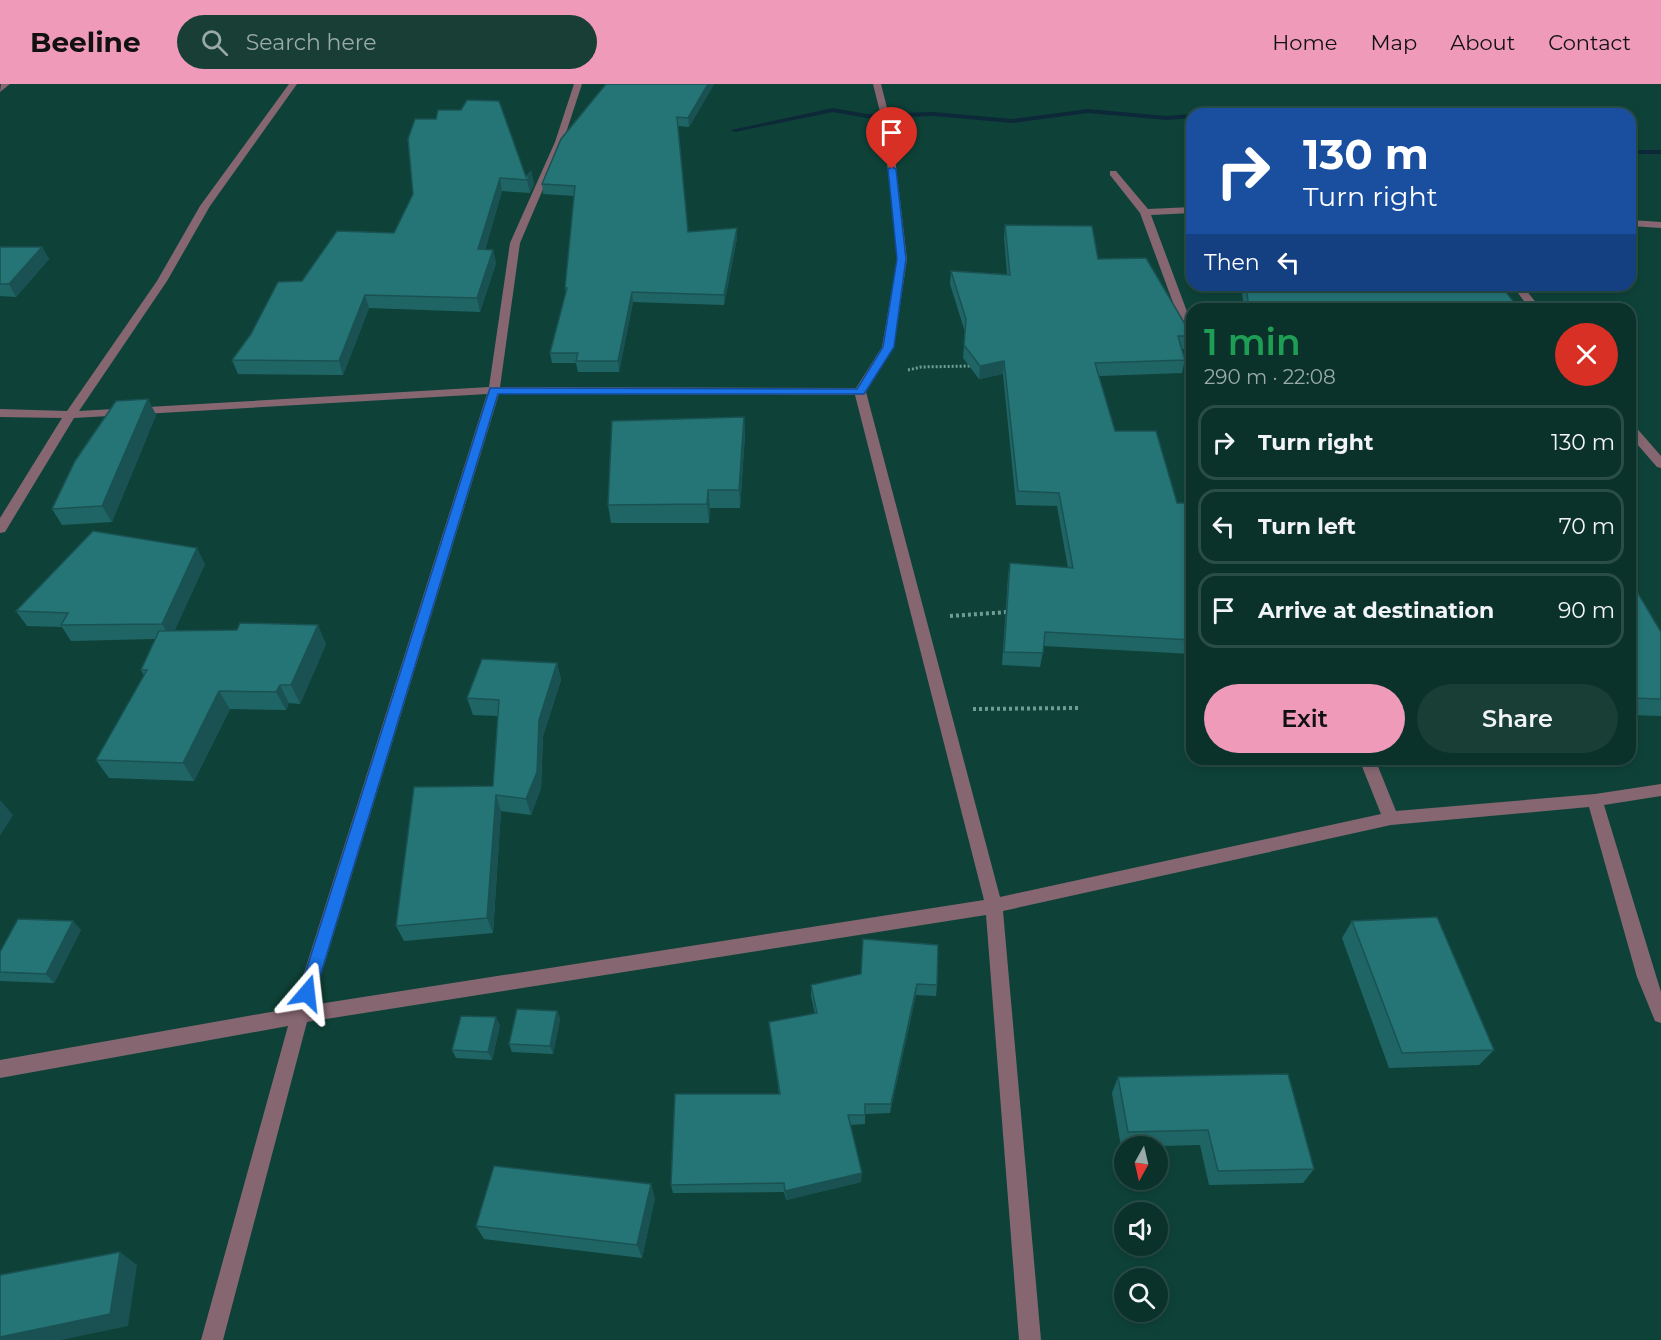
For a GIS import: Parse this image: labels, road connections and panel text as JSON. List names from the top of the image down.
{
  "north": "bottom",
  "page": {
    "header": "Beeline",
    "search": "Search here",
    "nav": [
      "Home",
      "Map",
      "About",
      "Contact"
    ],
    "turn": ["130 m", "Turn right"],
    "then": "Then",
    "heading": ["1 min", "290 m · 22:08"],
    "list": [
      {
        "name": "Turn right",
        "value": "130 m"
      },
      {
        "name": "Turn left",
        "value": "70 m"
      },
      {
        "name": "Arrive at destination",
        "value": "90 m"
      }
    ],
    "buttons": ["Exit", "Share"]
  }
}
